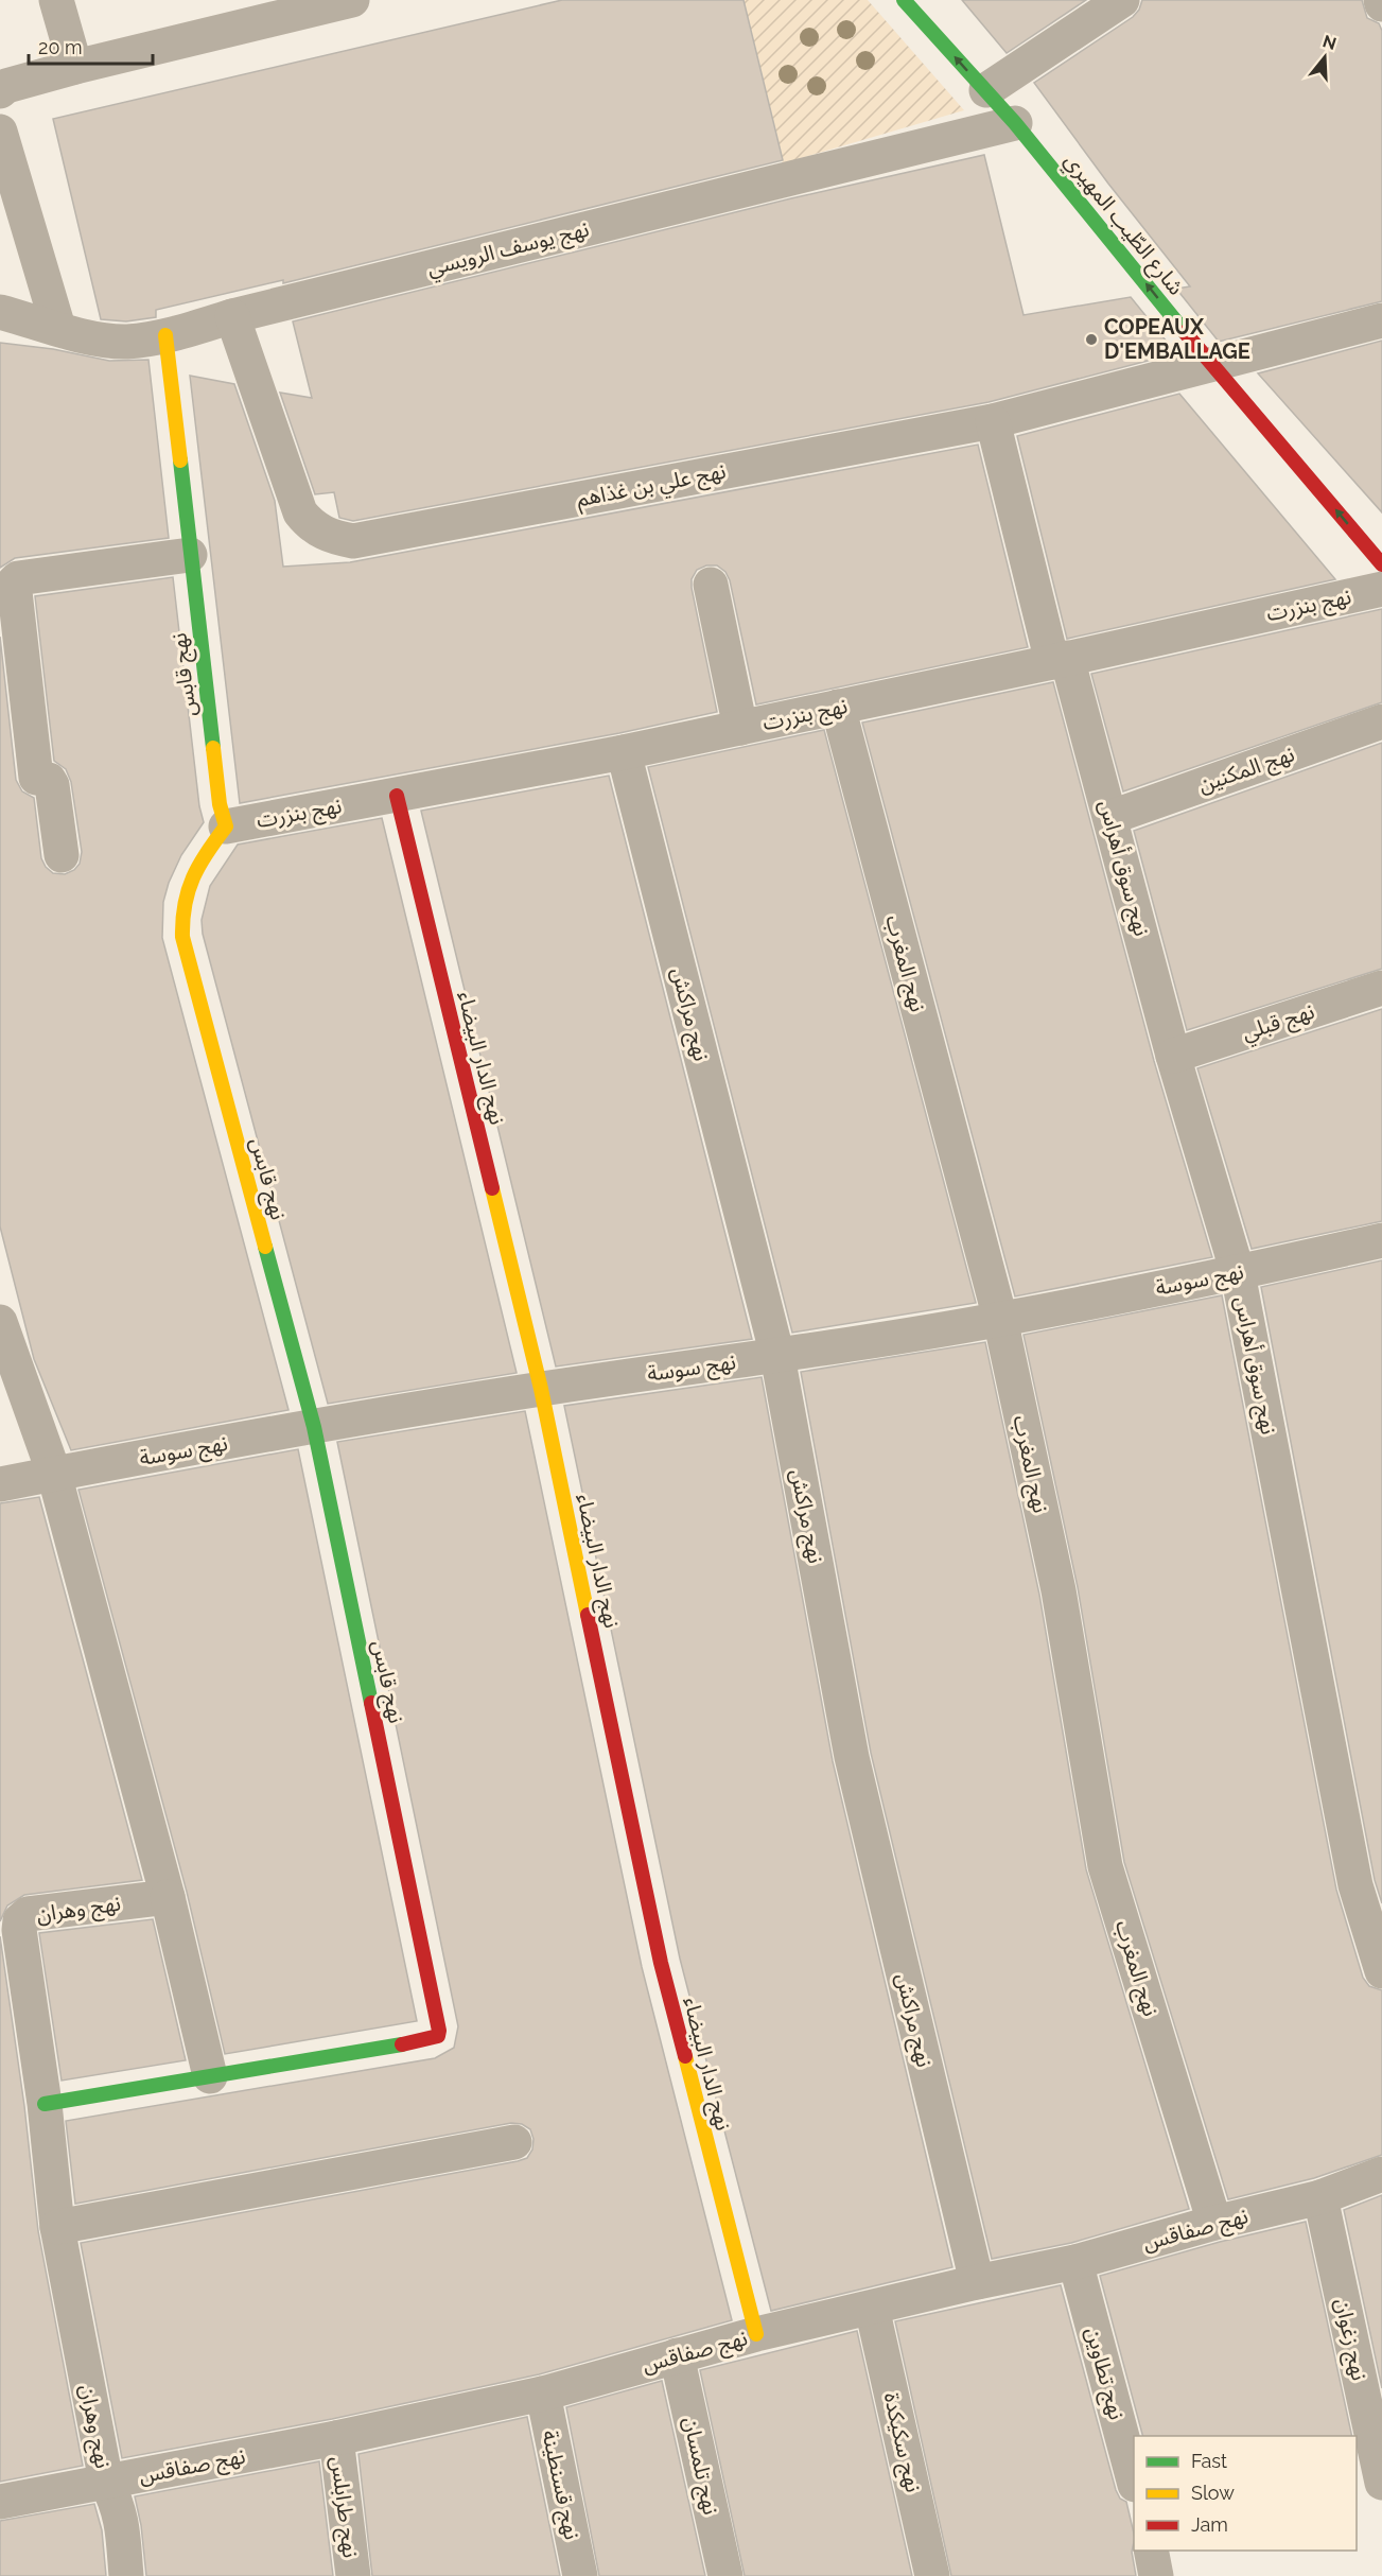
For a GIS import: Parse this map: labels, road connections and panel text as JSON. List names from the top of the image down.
{
  "streets": {
    "street": [
      "شارع الطّيب المهيري",
      "نهج يوسف الرويسي",
      "نهج علي بن غذاهم",
      "نهج بنزرت",
      "نهج قابس",
      "نهج المكنين",
      "نهج سوق أهراس",
      "نهج المغرب",
      "نهج مراكش",
      "نهج قبلي",
      "نهج الدار البيضاء",
      "نهج سوسة",
      "نهج وهران",
      "نهج صفاقس",
      "نهج زغوان",
      "نهج تطاوين",
      "نهج سكيكدة",
      "نهج تلمسان",
      "نهج قسنطينة",
      "نهج طرابلس"
    ]
  },
  "crossings": [
    ["شارع الطّيب المهيري", "نهج يوسف الرويسي"],
    ["شارع الطّيب المهيري", "نهج علي بن غذاهم"],
    ["نهج يوسف الرويسي", "نهج علي بن غذاهم"],
    ["نهج يوسف الرويسي", "نهج قابس"],
    ["نهج علي بن غذاهم", "نهج سوق أهراس"],
    ["نهج بنزرت", "نهج قابس"],
    ["نهج بنزرت", "نهج سوق أهراس"],
    ["نهج بنزرت", "نهج المغرب"],
    ["نهج بنزرت", "نهج مراكش"],
    ["نهج بنزرت", "نهج الدار البيضاء"],
    ["نهج قابس", "نهج سوسة"],
    ["نهج المكنين", "نهج سوق أهراس"],
    ["نهج سوق أهراس", "نهج قبلي"],
    ["نهج سوق أهراس", "نهج سوسة"],
    ["نهج المغرب", "نهج سوسة"],
    ["نهج المغرب", "نهج صفاقس"],
    ["نهج مراكش", "نهج سوسة"],
    ["نهج مراكش", "نهج صفاقس"],
    ["نهج الدار البيضاء", "نهج سوسة"],
    ["نهج الدار البيضاء", "نهج صفاقس"],
    ["نهج وهران", "نهج صفاقس"],
    ["نهج صفاقس", "نهج زغوان"],
    ["نهج صفاقس", "نهج تطاوين"],
    ["نهج صفاقس", "نهج سكيكدة"],
    ["نهج صفاقس", "نهج تلمسان"],
    ["نهج صفاقس", "نهج قسنطينة"],
    ["نهج صفاقس", "نهج طرابلس"]
  ],
  "one_way": ["شارع الطّيب المهيري"],
  "places": ["COPEAUX D'EMBALLAGE"],
  "legend": ["Fast", "Slow", "Jam"],
  "scale_bar": "20 m",
  "north": "top"
}
